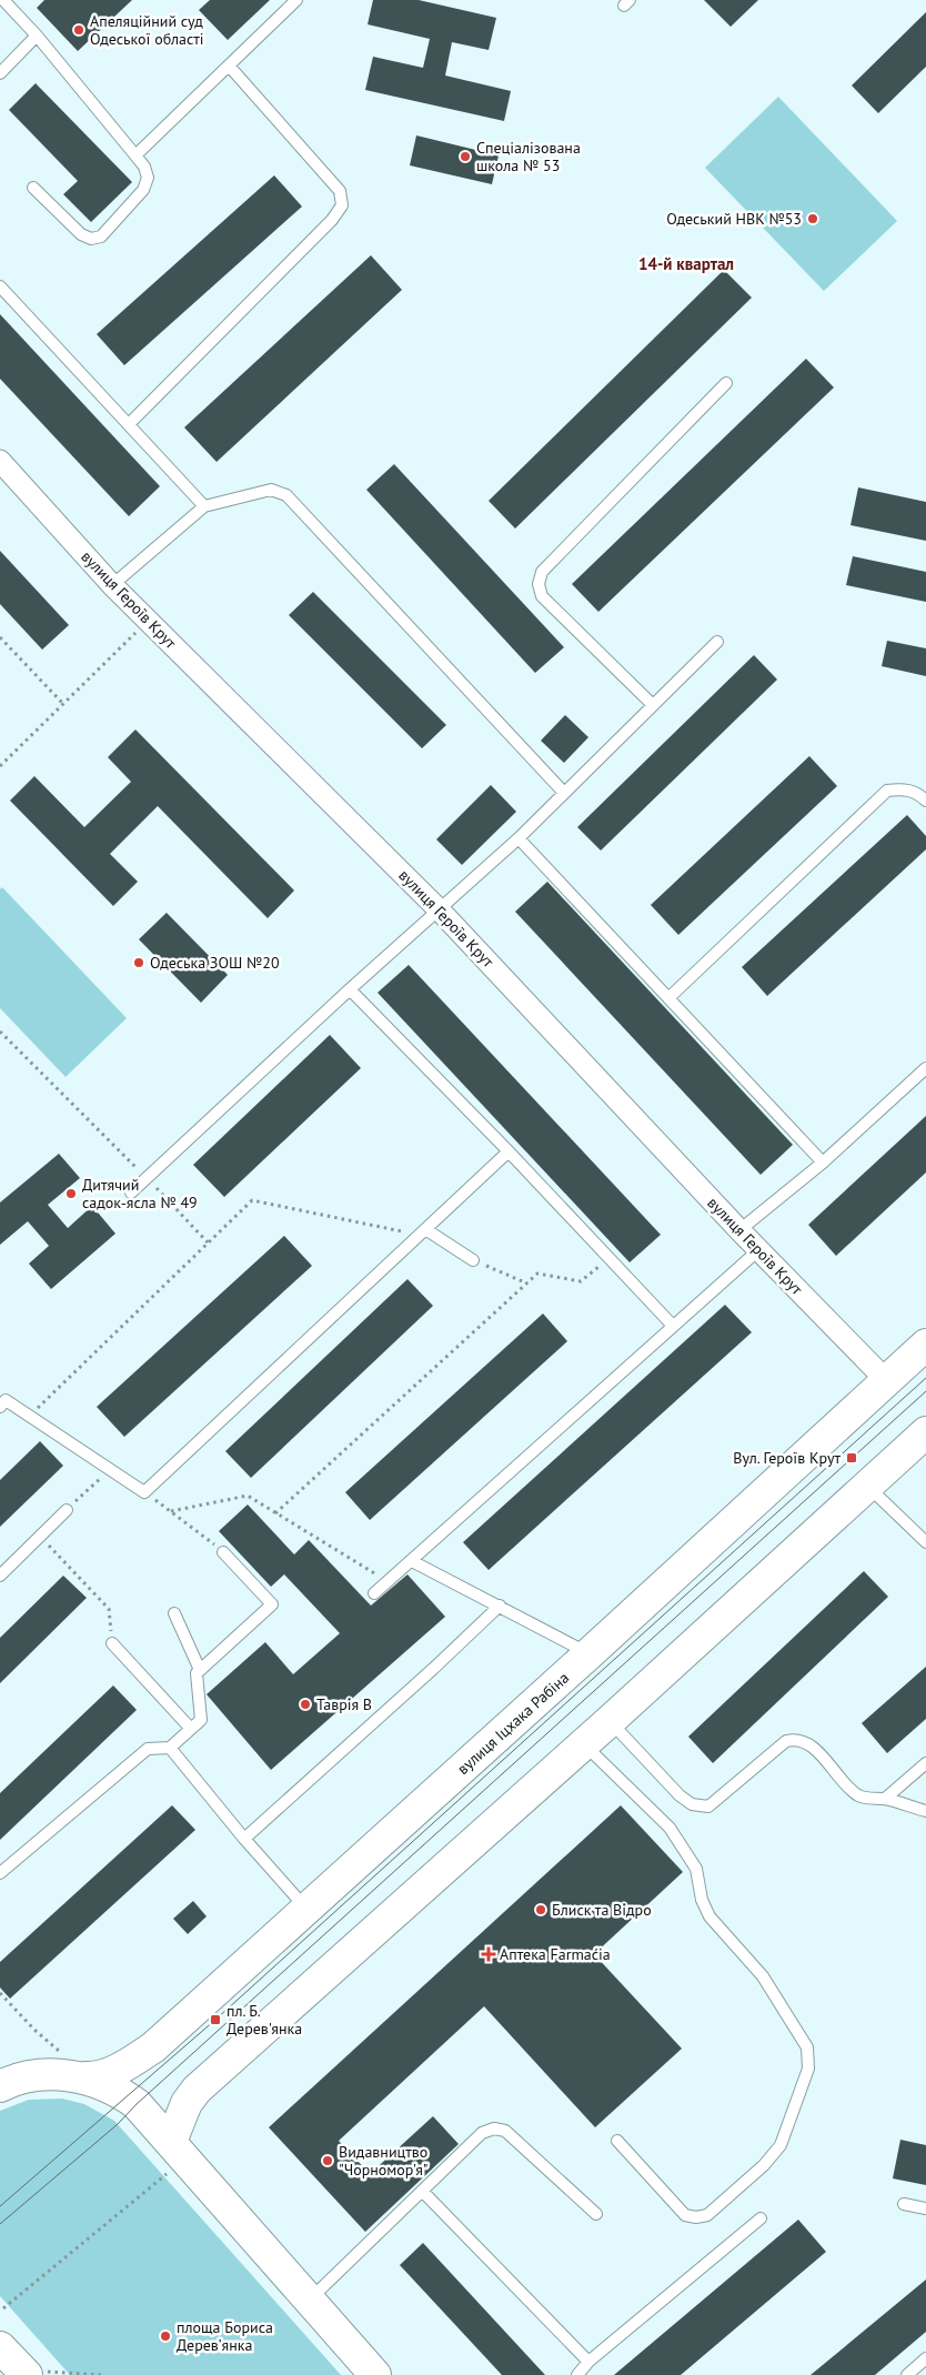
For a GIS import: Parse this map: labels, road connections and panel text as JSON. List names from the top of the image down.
{
  "streets": {
    "main road": ["вулиця Іцхака Рабіна"],
    "street": ["вулиця Героїв Крут"]
  },
  "crossings": [
    ["вулиця Героїв Крут", "вулиця Іцхака Рабіна"]
  ],
  "districts": ["14-й квартал"],
  "places": {
    "other": [
      "Апеляційний суд Одеської області",
      "Спеціалізована школа № 53",
      "Одеський НВК №53",
      "Одеська ЗОШ №20",
      "Дитячий садок-ясла № 49",
      "Таврія В",
      "Блиск та Відро",
      "Видавництво \"Чорномор'я\"",
      "площа Бориса Деревʼянка"
    ],
    "transit": ["Вул. Героїв Крут", "пл. Б. Дерев'янка"],
    "health": ["Аптека Farmaćia"]
  }
}
